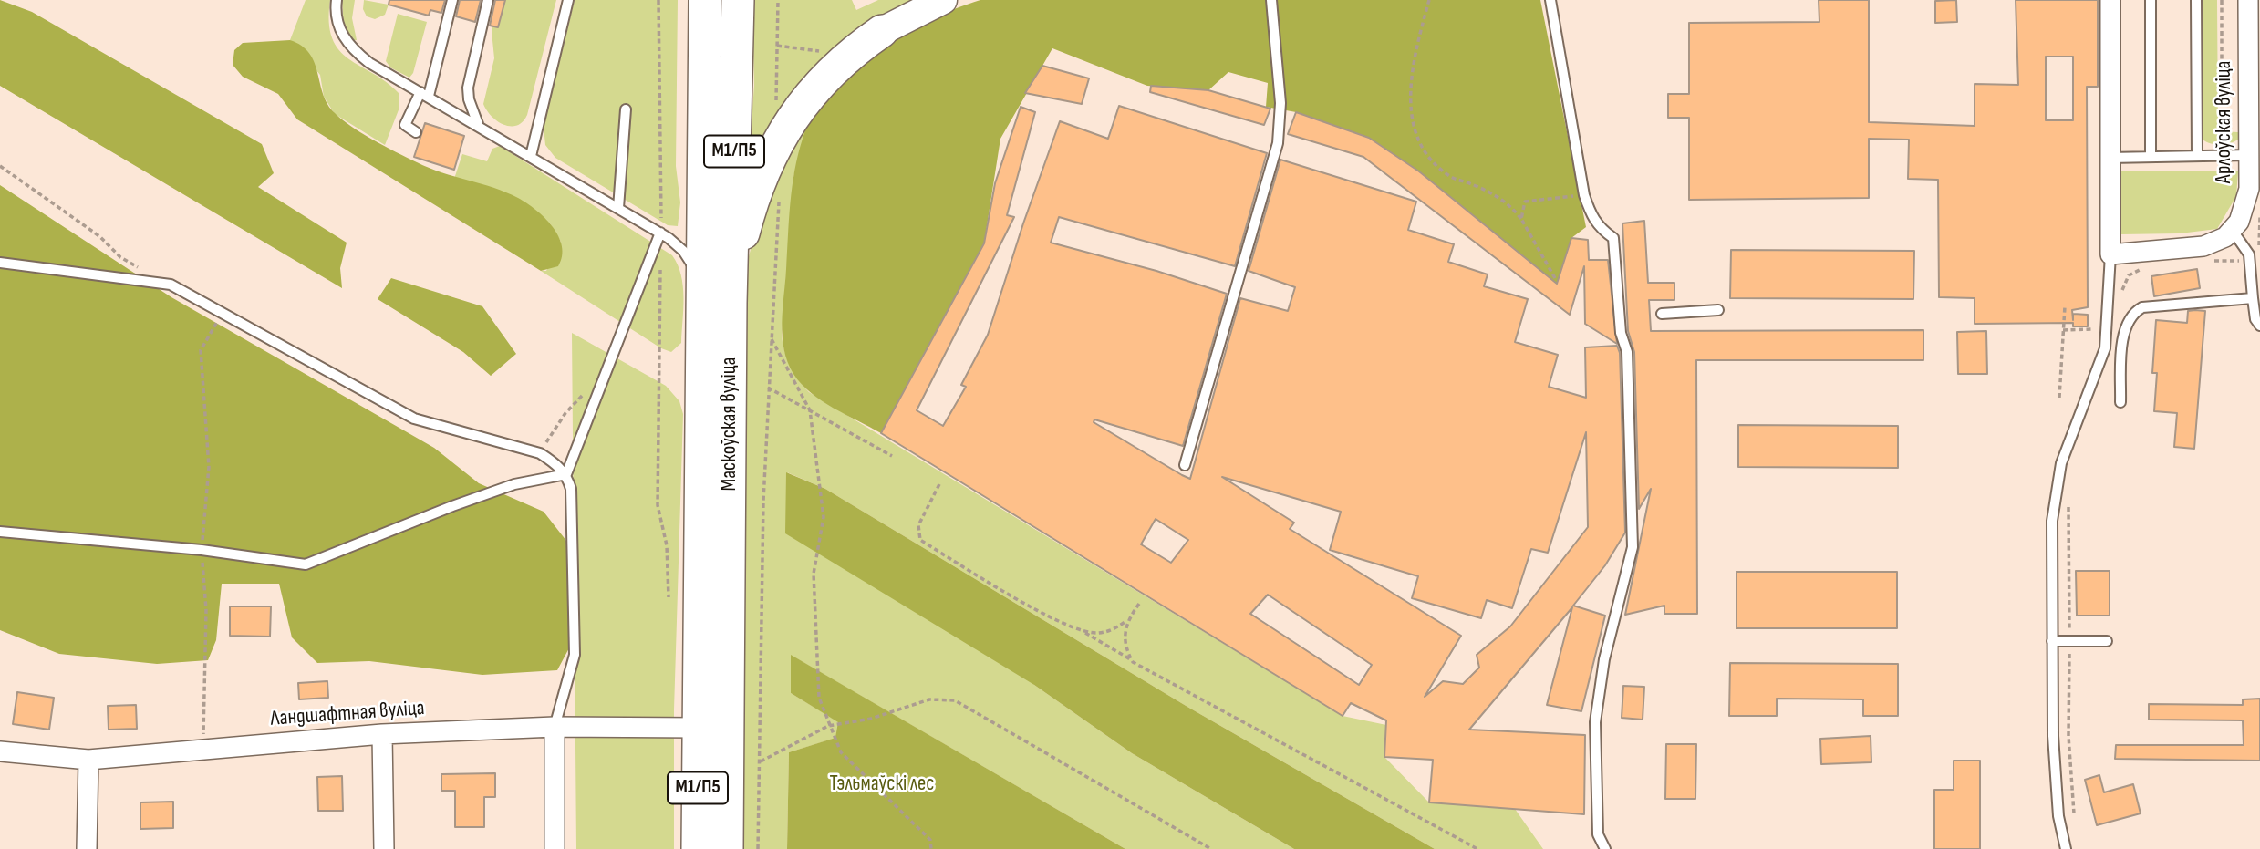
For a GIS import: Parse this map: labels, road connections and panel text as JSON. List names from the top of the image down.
{
  "streets": {
    "highway": ["М1/П5", "Маскоўская вуліца"],
    "street": ["Арлоўская вуліца", "Ландшафтная вуліца"]
  },
  "crossings": [
    ["Маскоўская вуліца", "Ландшафтная вуліца"]
  ],
  "parks": ["Тэльмаўскі лес"]
}
